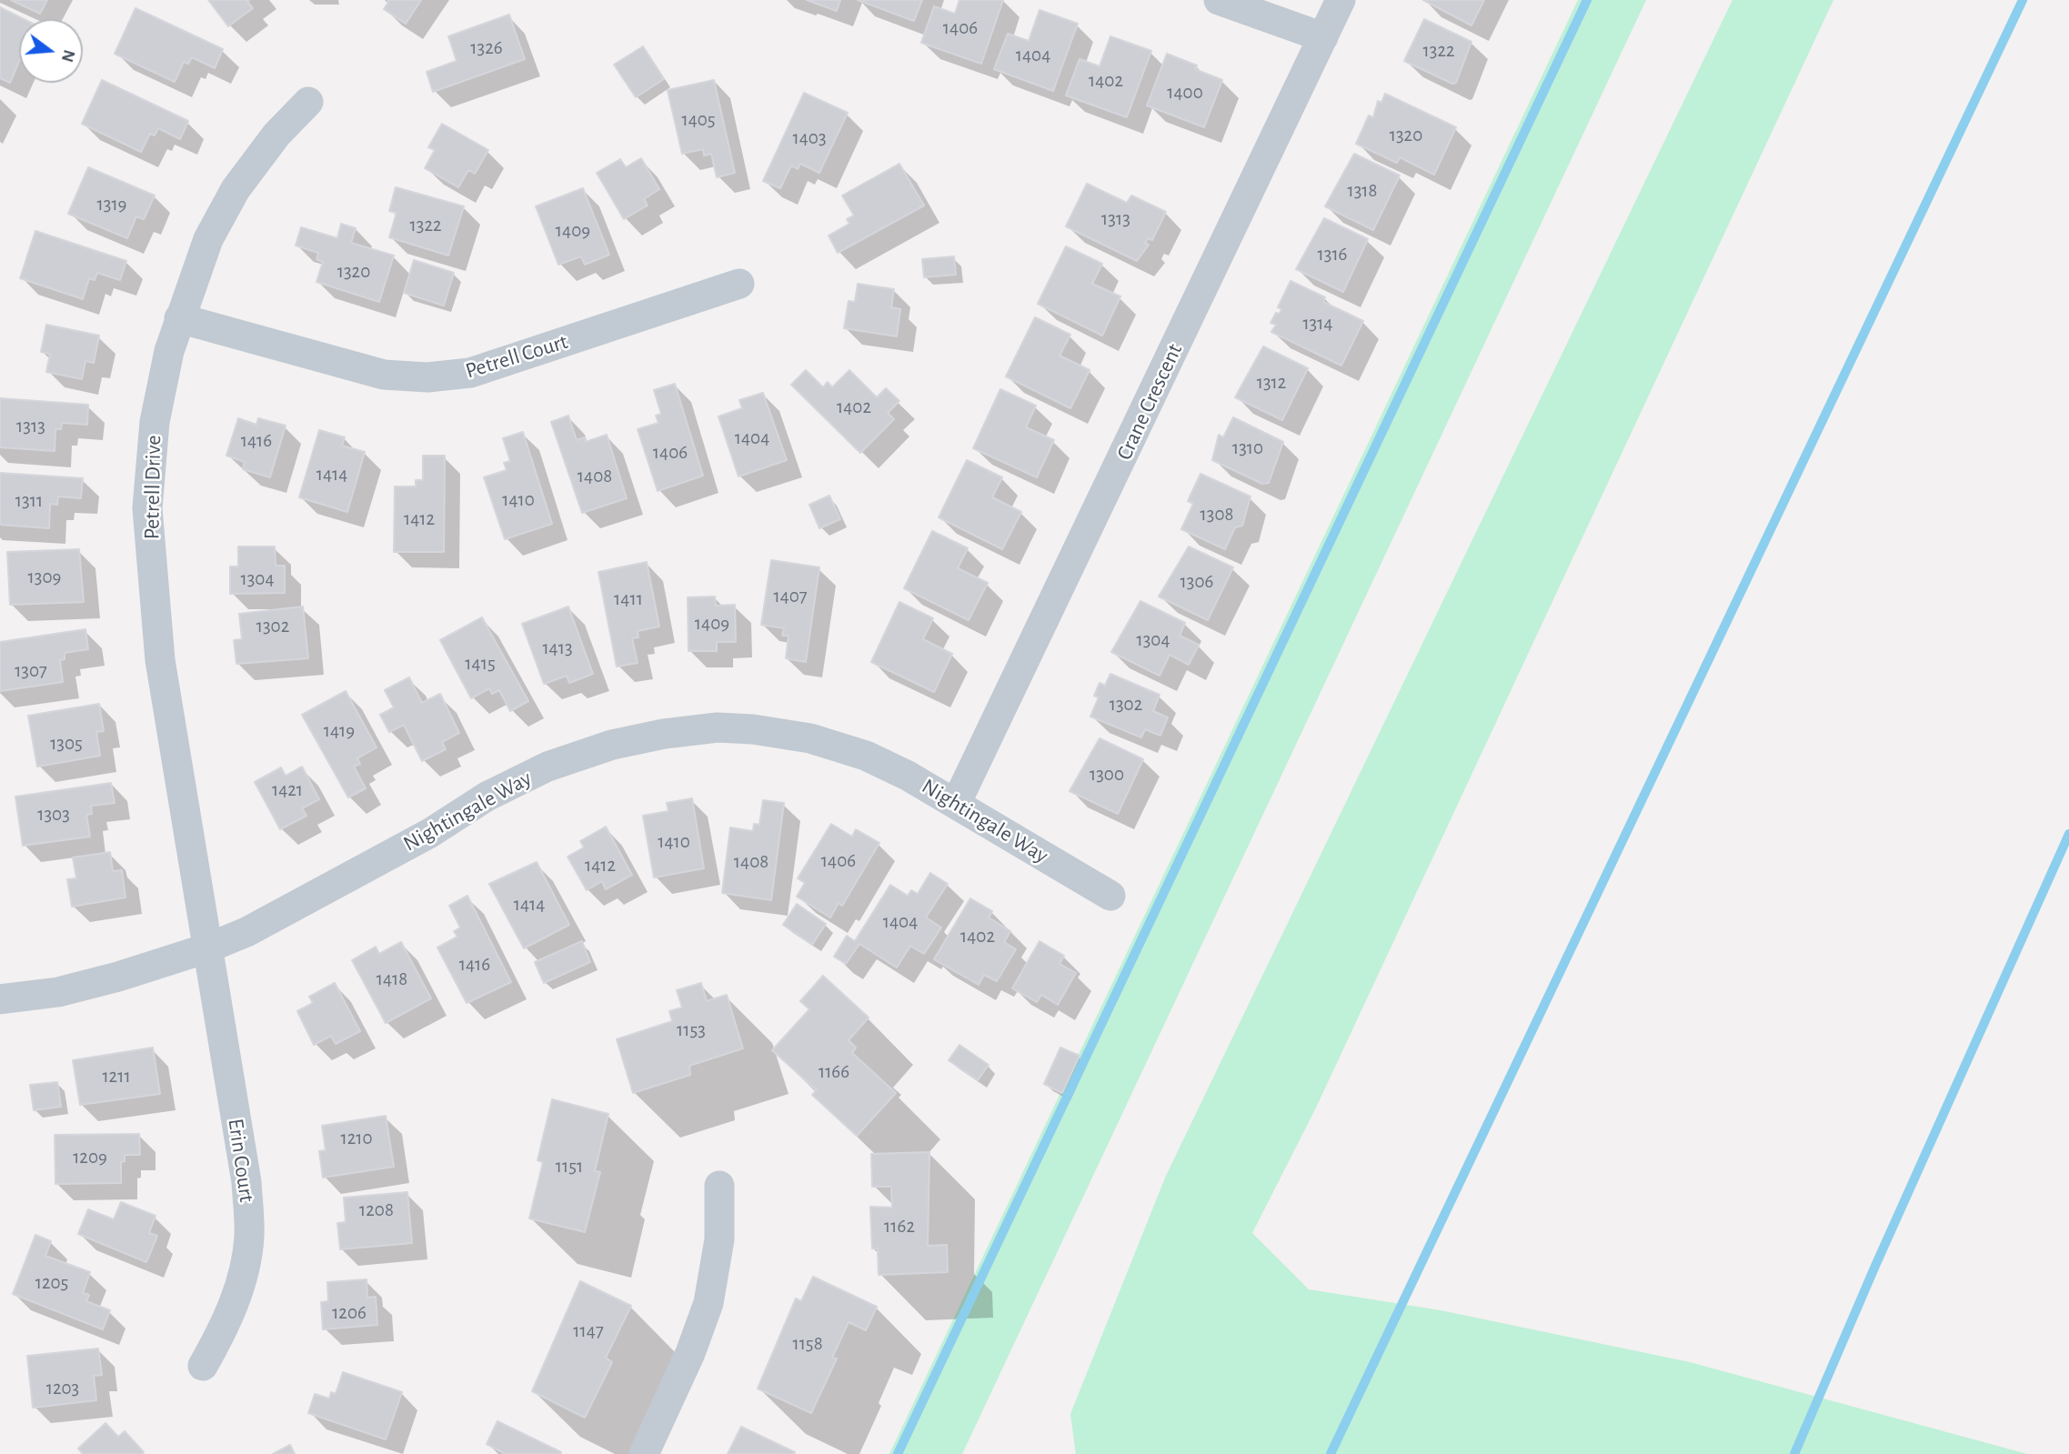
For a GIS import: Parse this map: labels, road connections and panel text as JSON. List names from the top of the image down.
{
  "streets": {
    "street": [
      "Petrell Court",
      "Crane Crescent",
      "Petrell Drive",
      "Nightingale Way",
      "Erin Court"
    ]
  },
  "crossings": [
    ["Petrell Court", "Petrell Drive"],
    ["Crane Crescent", "Nightingale Way"],
    ["Petrell Drive", "Nightingale Way"],
    ["Petrell Drive", "Erin Court"],
    ["Nightingale Way", "Erin Court"]
  ],
  "house_numbers": [
    "1406",
    "1326",
    "1322",
    "1404",
    "1402",
    "1400",
    "1405",
    "1320",
    "1403",
    "1318",
    "1319",
    "1313",
    "1322",
    "1409",
    "1316",
    "1320",
    "1314",
    "1312",
    "1402",
    "1313",
    "1404",
    "1416",
    "1310",
    "1406",
    "1414",
    "1408",
    "1410",
    "1311",
    "1308",
    "1412",
    "1309",
    "1304",
    "1306",
    "1407",
    "1411",
    "1409",
    "1302",
    "1304",
    "1413",
    "1415",
    "1307",
    "1302",
    "1419",
    "1305",
    "1300",
    "1421",
    "1303",
    "1410",
    "1406",
    "1408",
    "1412",
    "1414",
    "1404",
    "1402",
    "1416",
    "1418",
    "1153",
    "1166",
    "1211",
    "1210",
    "1209",
    "1151",
    "1208",
    "1162",
    "1205",
    "1206",
    "1147",
    "1158",
    "1203"
  ],
  "north": "right"
}
